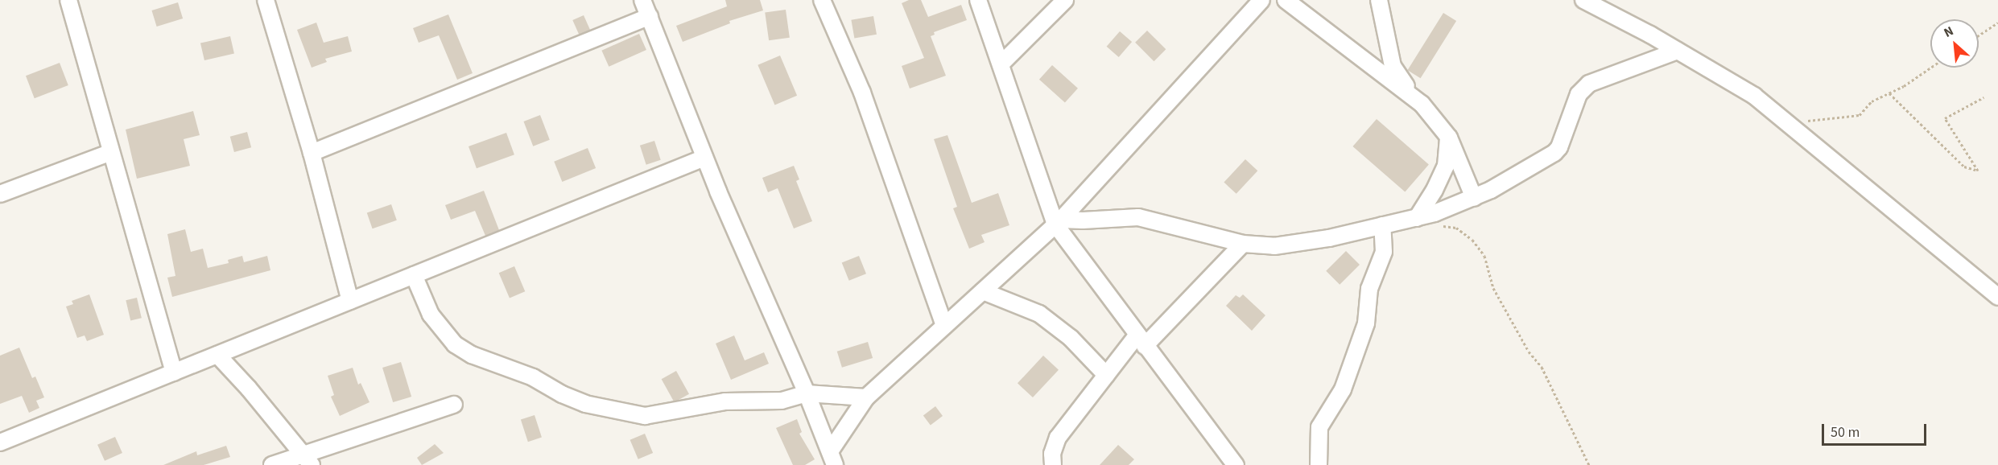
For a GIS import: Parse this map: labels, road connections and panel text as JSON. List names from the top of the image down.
{
  "scale_bar": "50 m",
  "north": "top left"
}
